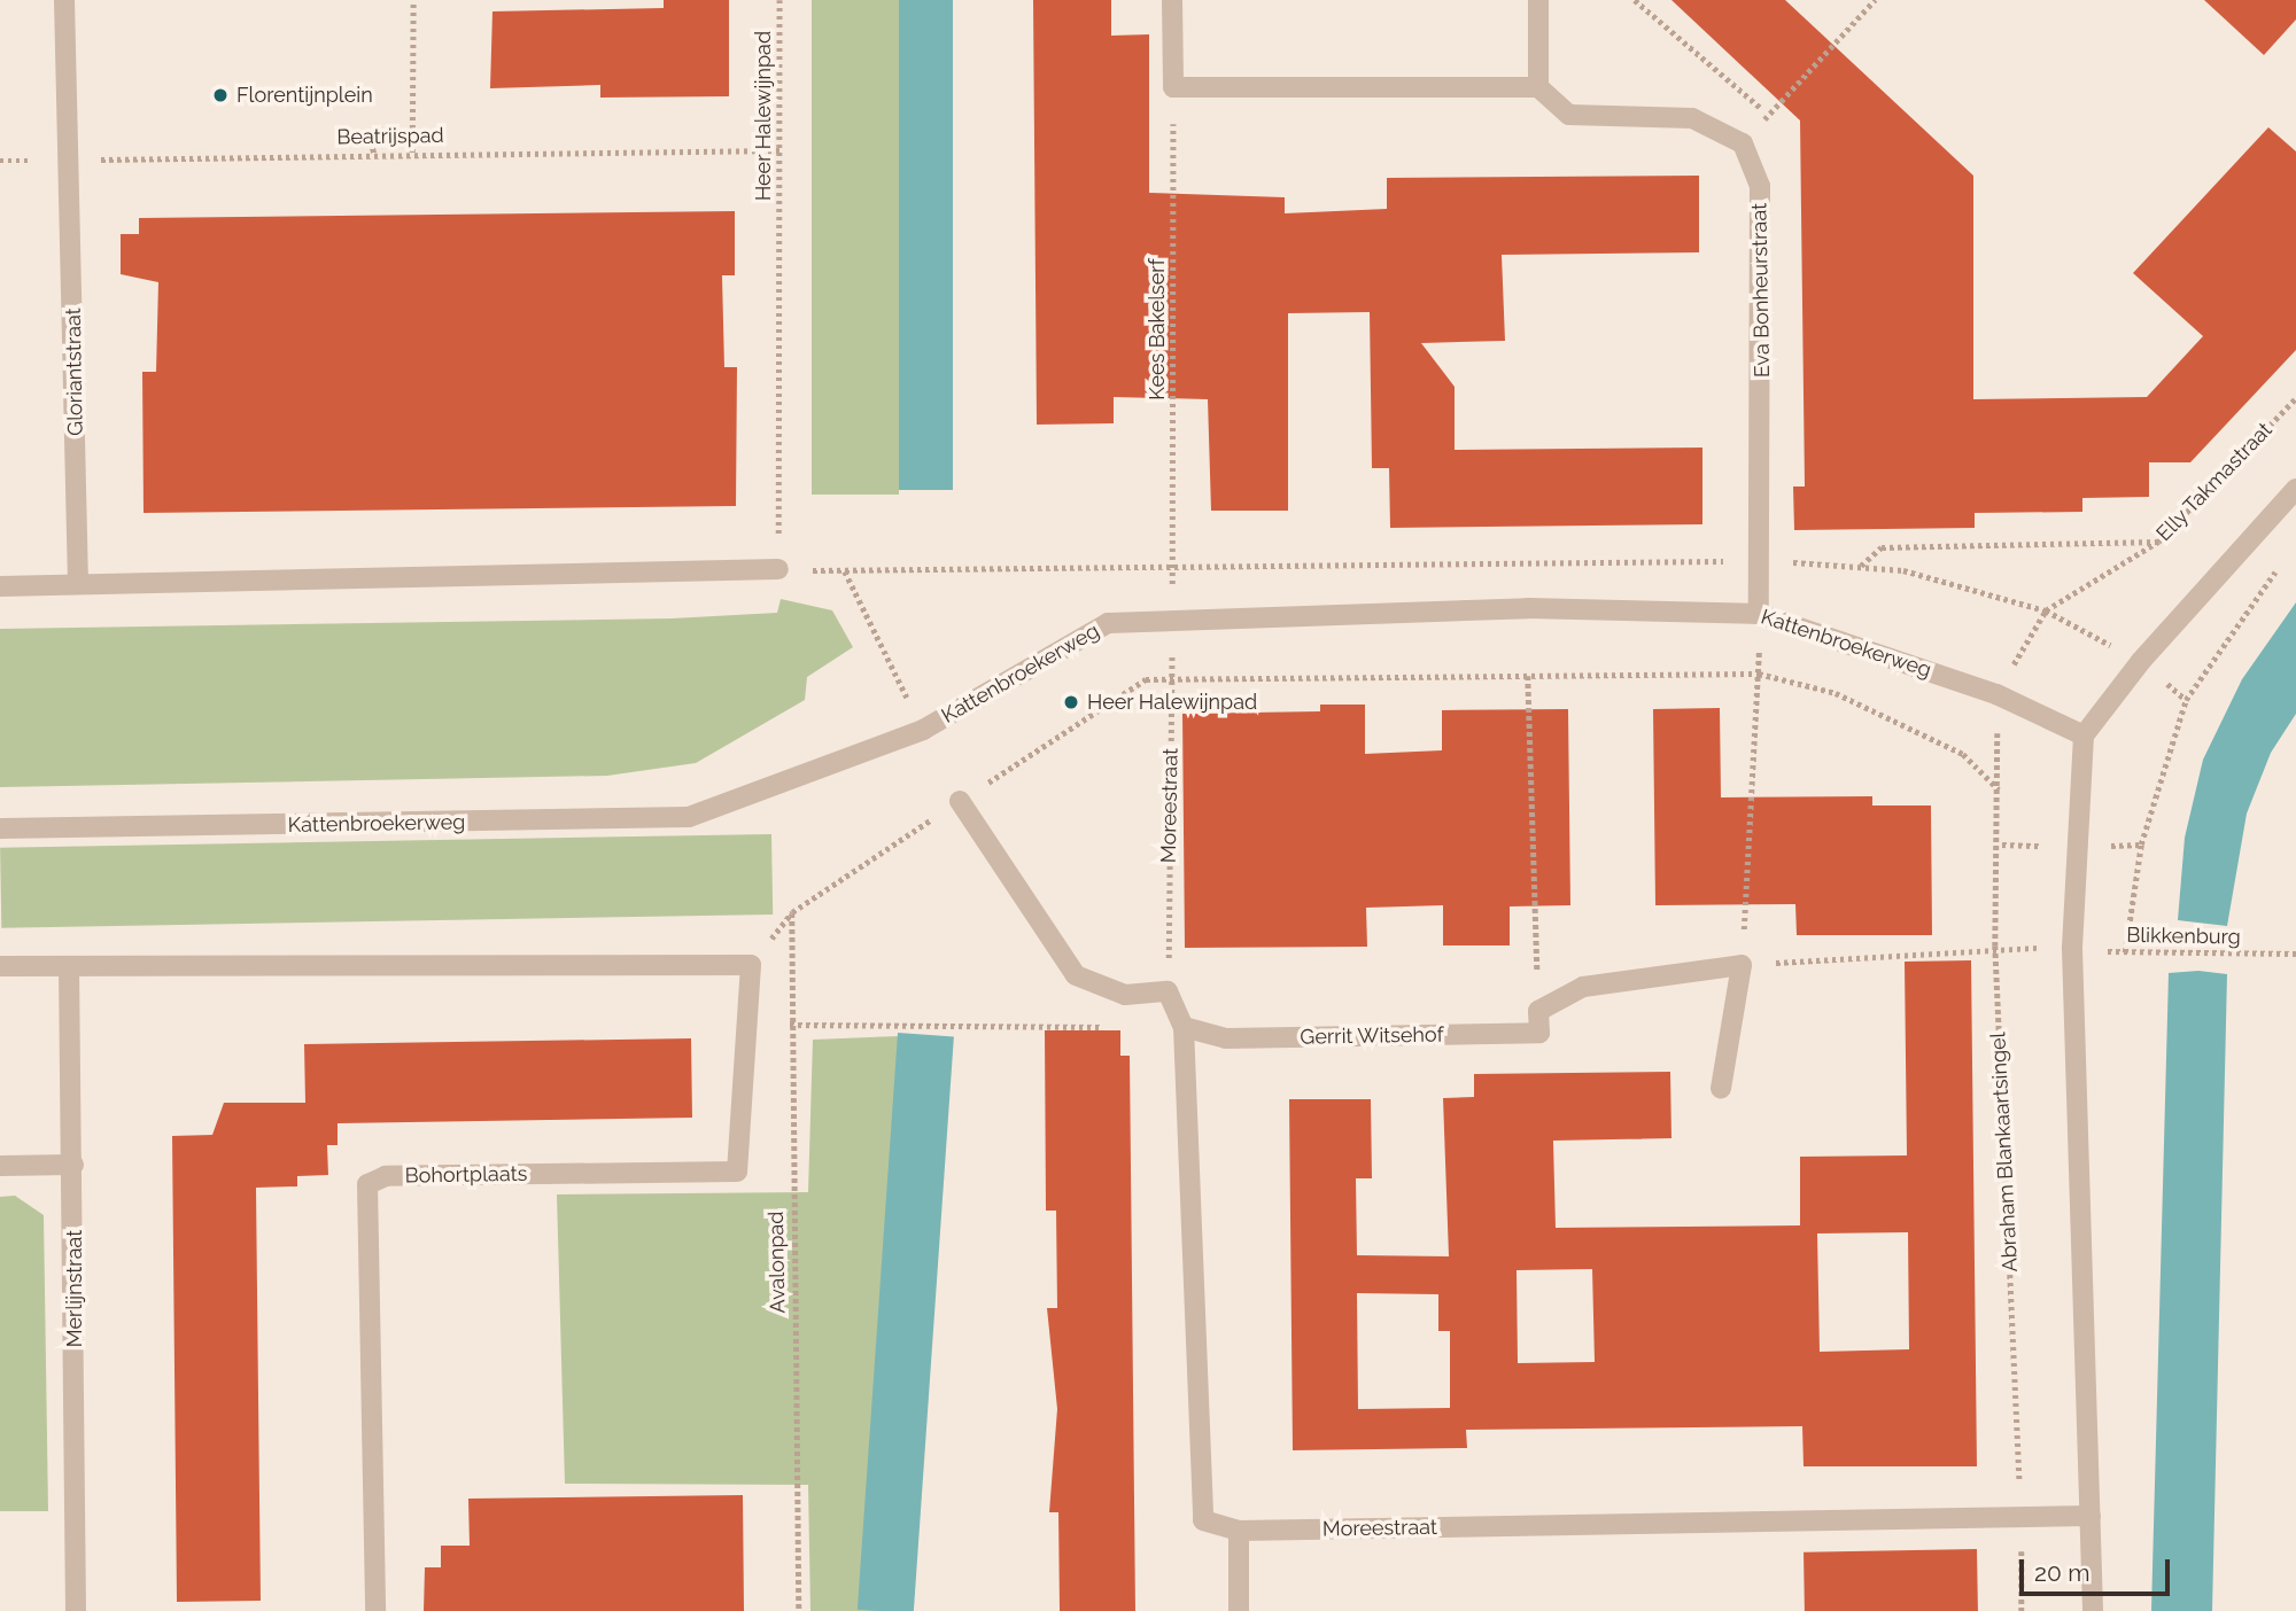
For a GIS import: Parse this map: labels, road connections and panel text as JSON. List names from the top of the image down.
{
  "streets": {
    "street": [
      "Eva Bonheurstraat",
      "Gloriantstraat",
      "Kattenbroekerweg",
      "Moreestraat",
      "Gerrit Witsehof",
      "Bohortplaats",
      "Merlijnstraat"
    ],
    "path": [
      "Heer Halewijnpad",
      "Beatrijspad",
      "Kees Bakelserf",
      "Elly Takmastraat",
      "Blikkenburg",
      "Abraham Blankaartsingel",
      "Avalonpad"
    ]
  },
  "crossings": [
    ["Heer Halewijnpad", "Beatrijspad"],
    ["Beatrijspad", "Gloriantstraat"],
    ["Eva Bonheurstraat", "Kattenbroekerweg"],
    ["Kees Bakelserf", "Moreestraat"],
    ["Kattenbroekerweg", "Moreestraat"],
    ["Kattenbroekerweg", "Abraham Blankaartsingel"],
    ["Moreestraat", "Gerrit Witsehof"],
    ["Moreestraat", "Abraham Blankaartsingel"]
  ],
  "places": ["Florentijnplein", "Heer Halewijnpad"],
  "scale_bar": "20 m"
}
